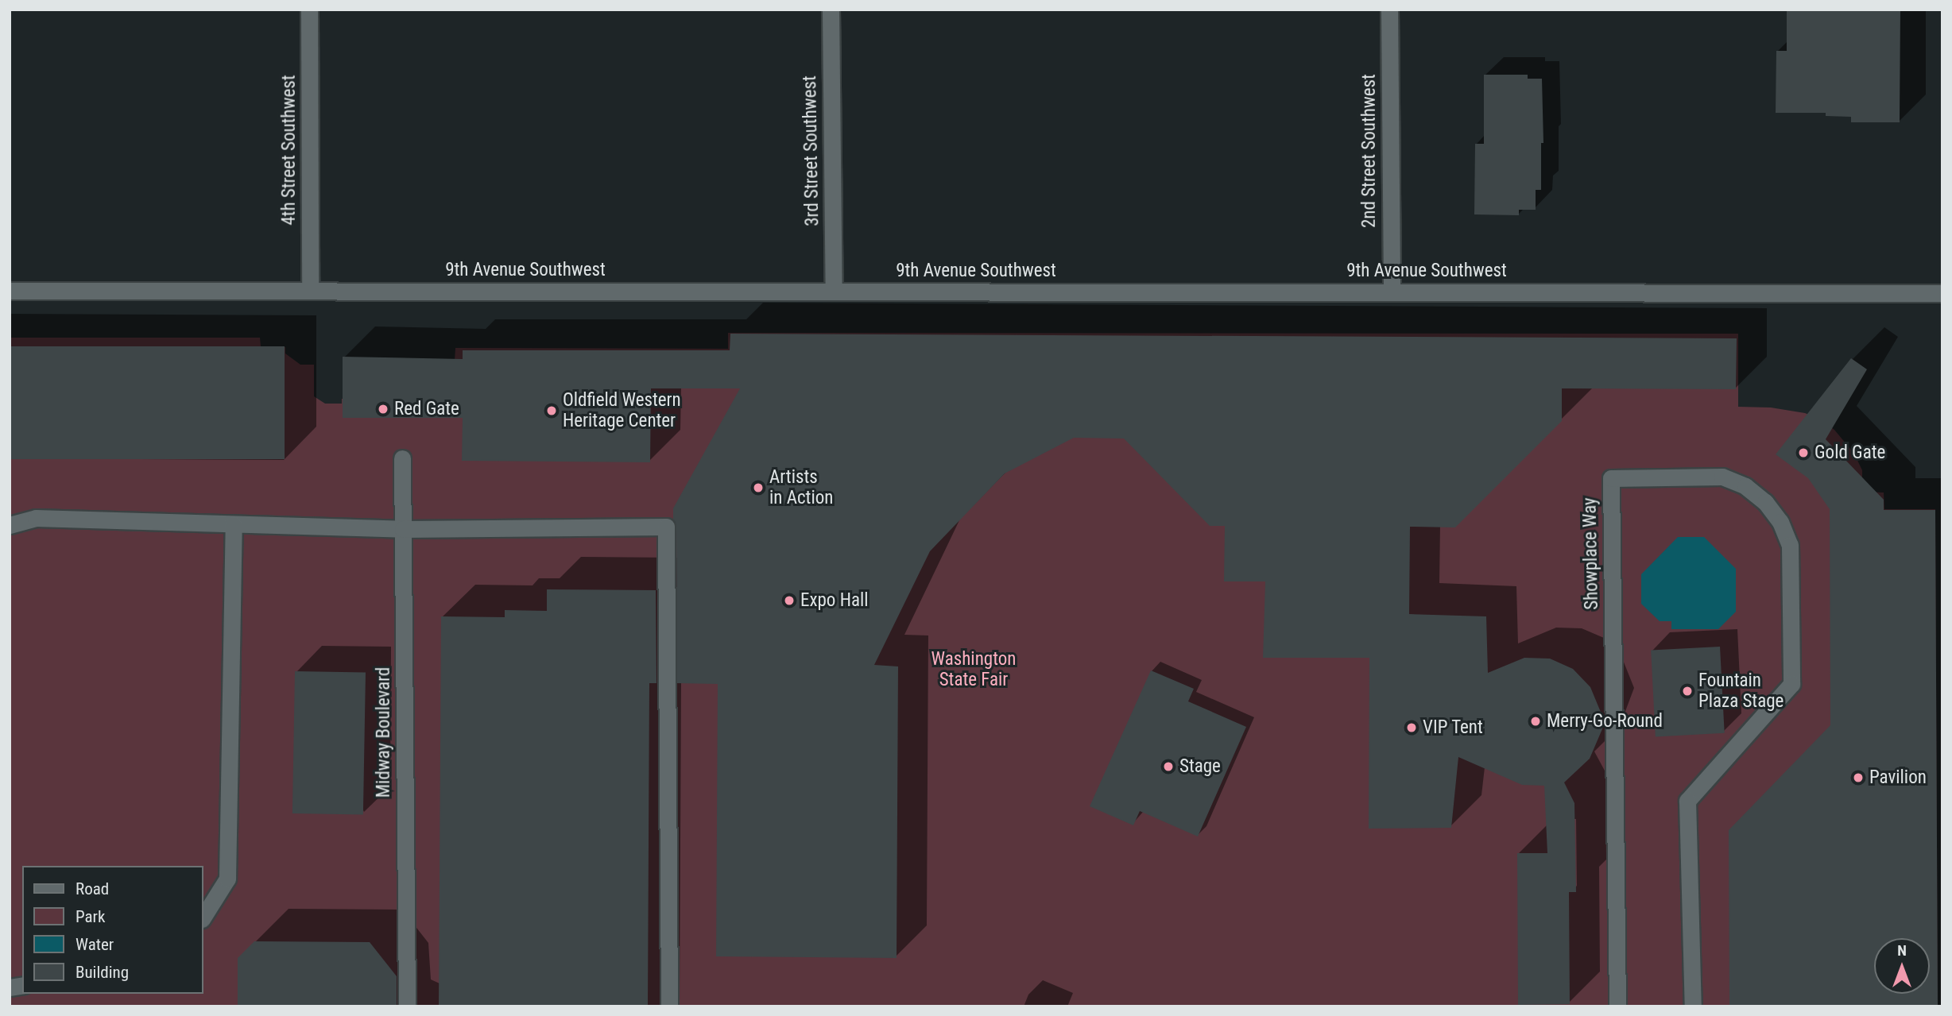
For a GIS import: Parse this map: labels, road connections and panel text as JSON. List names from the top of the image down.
{
  "streets": {
    "street": [
      "4th Street Southwest",
      "3rd Street Southwest",
      "2nd Street Southwest",
      "9th Avenue Southwest",
      "Showplace Way",
      "Midway Boulevard"
    ]
  },
  "crossings": [
    ["4th Street Southwest", "9th Avenue Southwest"],
    ["3rd Street Southwest", "9th Avenue Southwest"],
    ["2nd Street Southwest", "9th Avenue Southwest"]
  ],
  "parks": ["Washington State Fair"],
  "places": [
    "Red Gate",
    "Oldfield Western Heritage Center",
    "Gold Gate",
    "Artists in Action",
    "Expo Hall",
    "Fountain Plaza Stage",
    "Merry-Go-Round",
    "VIP Tent",
    "Stage",
    "Pavilion"
  ],
  "legend": [
    "Road",
    "Park",
    "Water",
    "Building"
  ],
  "north": "top"
}
